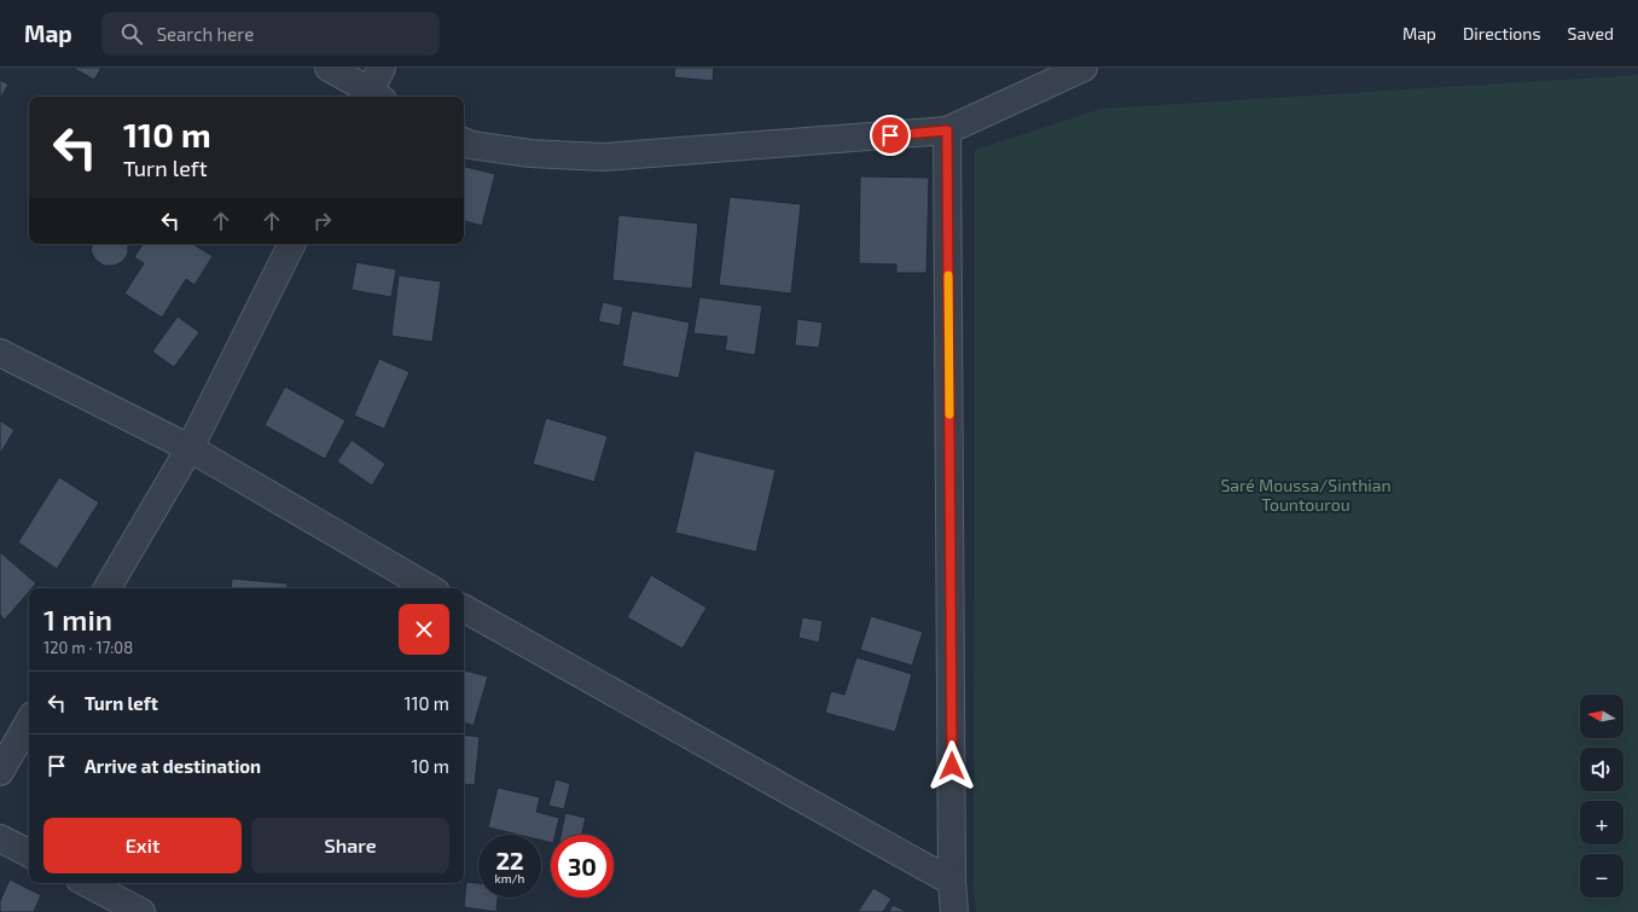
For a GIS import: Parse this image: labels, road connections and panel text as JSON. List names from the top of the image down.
{
  "parks": ["Saré Moussa/Sinthian Tountourou"],
  "north": "left",
  "page": {
    "header": "Map",
    "search": "Search here",
    "nav": ["Map", "Directions", "Saved"],
    "turn": ["110 m", "Turn left"],
    "heading": ["1 min", "120 m · 17:08"],
    "list": [
      {
        "name": "Turn left",
        "value": "110 m"
      },
      {
        "name": "Arrive at destination",
        "value": "10 m"
      }
    ],
    "map_buttons": ["+", "−"],
    "buttons": ["Exit", "Share"],
    "speed": "22 km/h",
    "limit": "30"
  }
}
